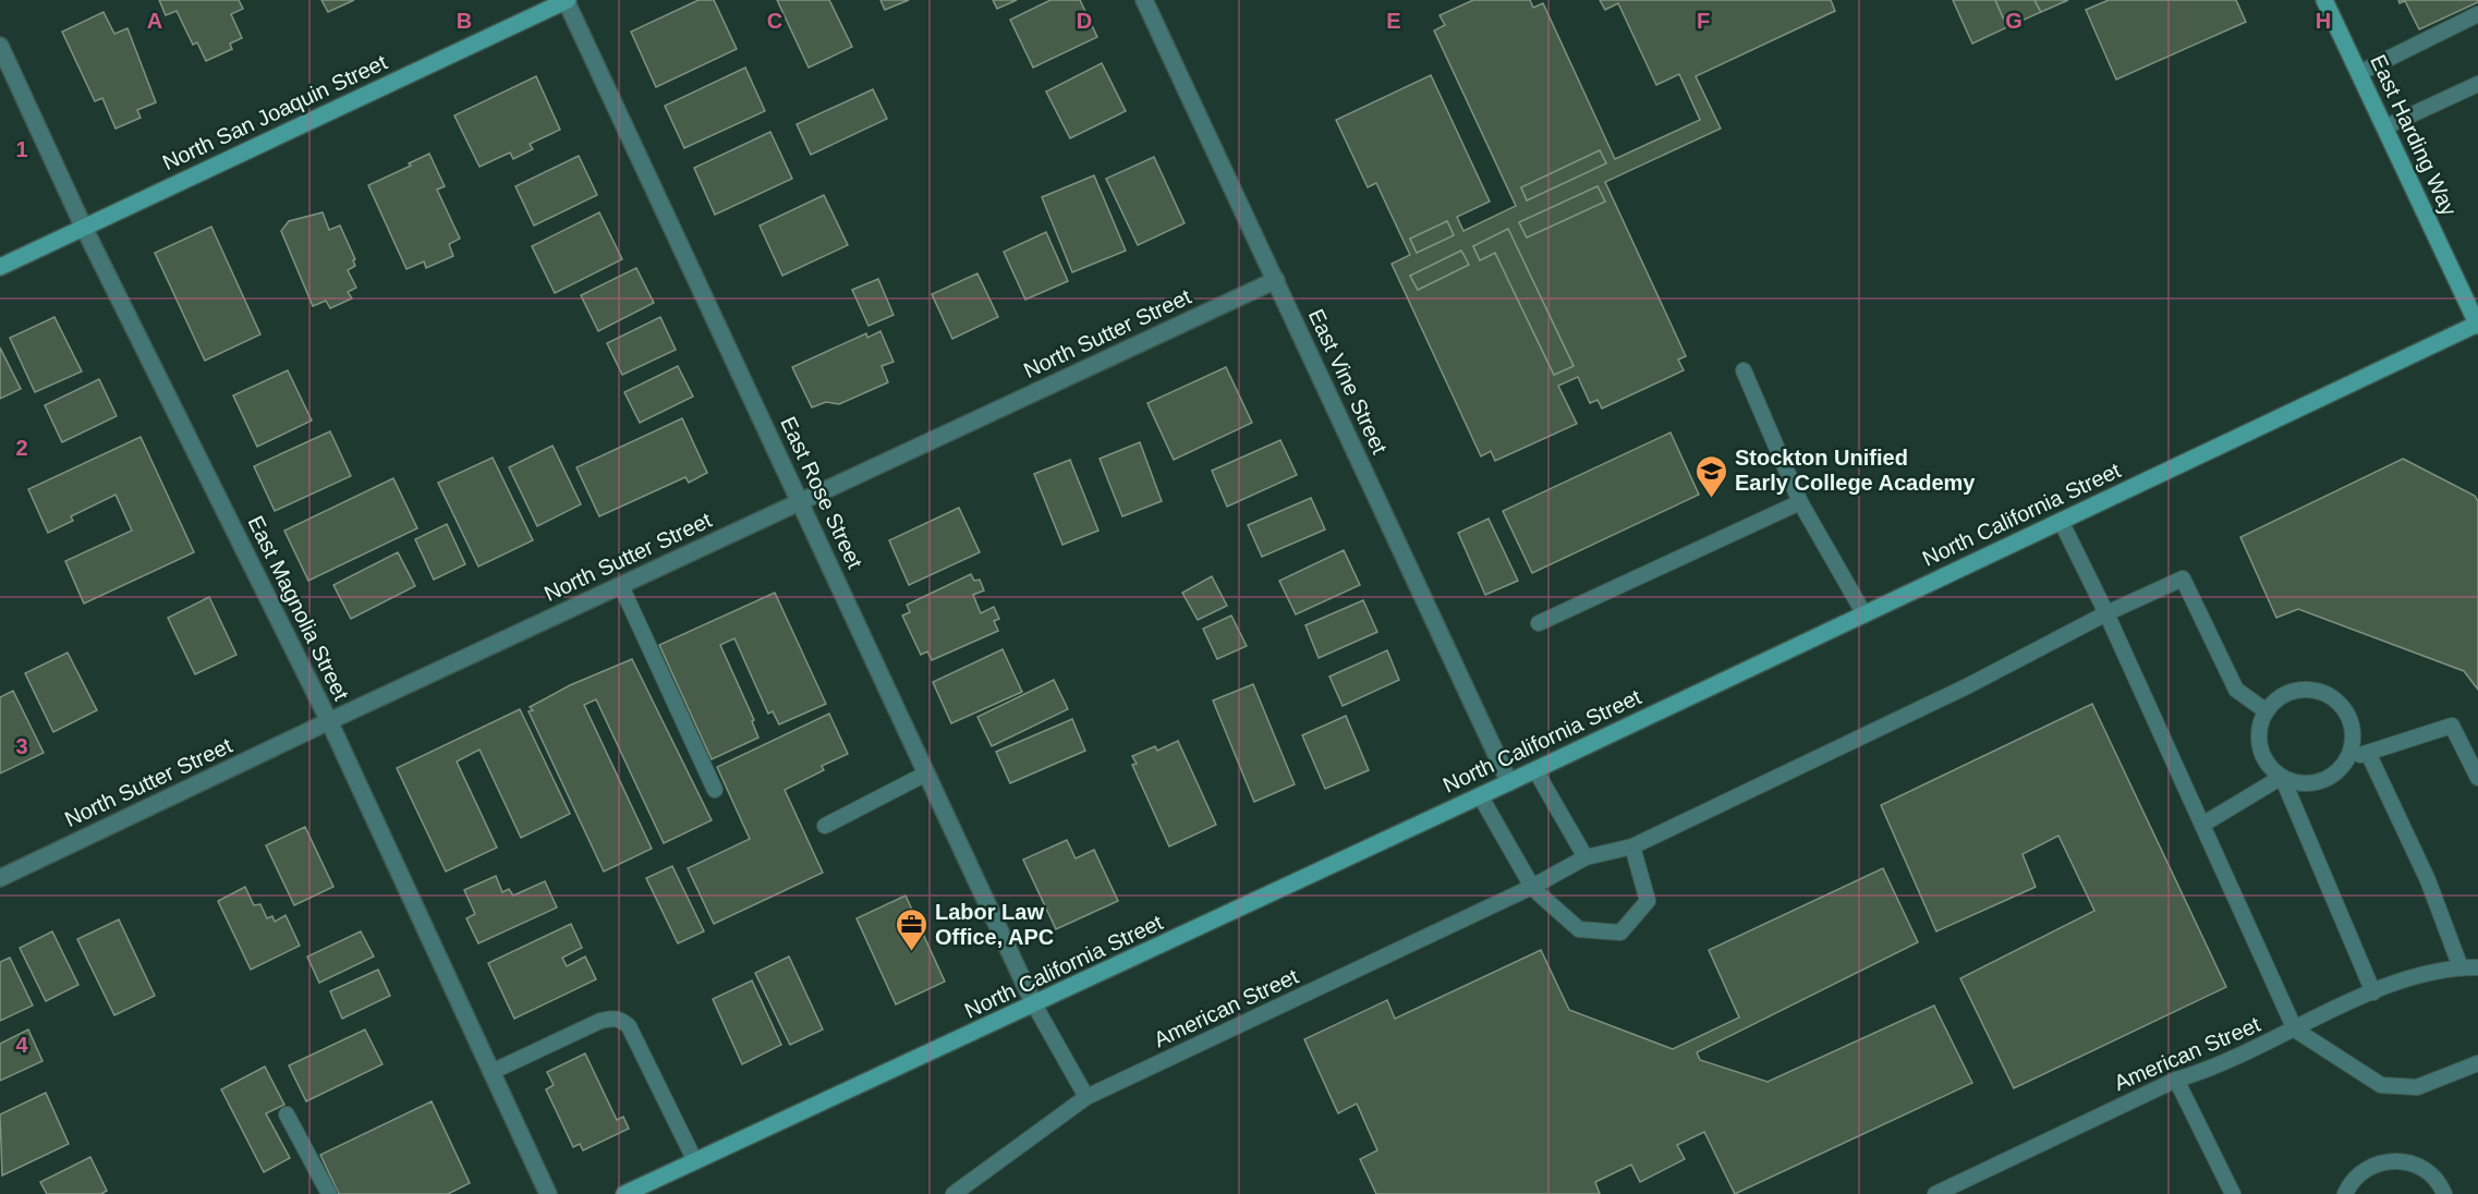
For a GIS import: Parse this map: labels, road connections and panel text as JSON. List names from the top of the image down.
{
  "streets": {
    "street": [
      "North San Joaquin Street",
      "East Harding Way",
      "North Sutter Street",
      "East Vine Street",
      "East Rose Street",
      "North California Street",
      "East Magnolia Street"
    ],
    "lane": ["American Street"]
  },
  "crossings": [
    ["North San Joaquin Street", "East Rose Street"],
    ["North San Joaquin Street", "East Magnolia Street"],
    ["East Harding Way", "North California Street"],
    ["North Sutter Street", "East Vine Street"],
    ["North Sutter Street", "East Rose Street"],
    ["North Sutter Street", "East Magnolia Street"],
    ["East Vine Street", "North California Street"],
    ["East Rose Street", "North California Street"]
  ],
  "places": {
    "school or university": ["Stockton Unified Early College Academy"],
    "office": ["Labor Law Office, APC"]
  },
  "grid": {
    "columns": [
      "A",
      "B",
      "C",
      "D",
      "E",
      "F",
      "G",
      "H"
    ],
    "rows": [
      "1",
      "2",
      "3",
      "4"
    ]
  }
}
